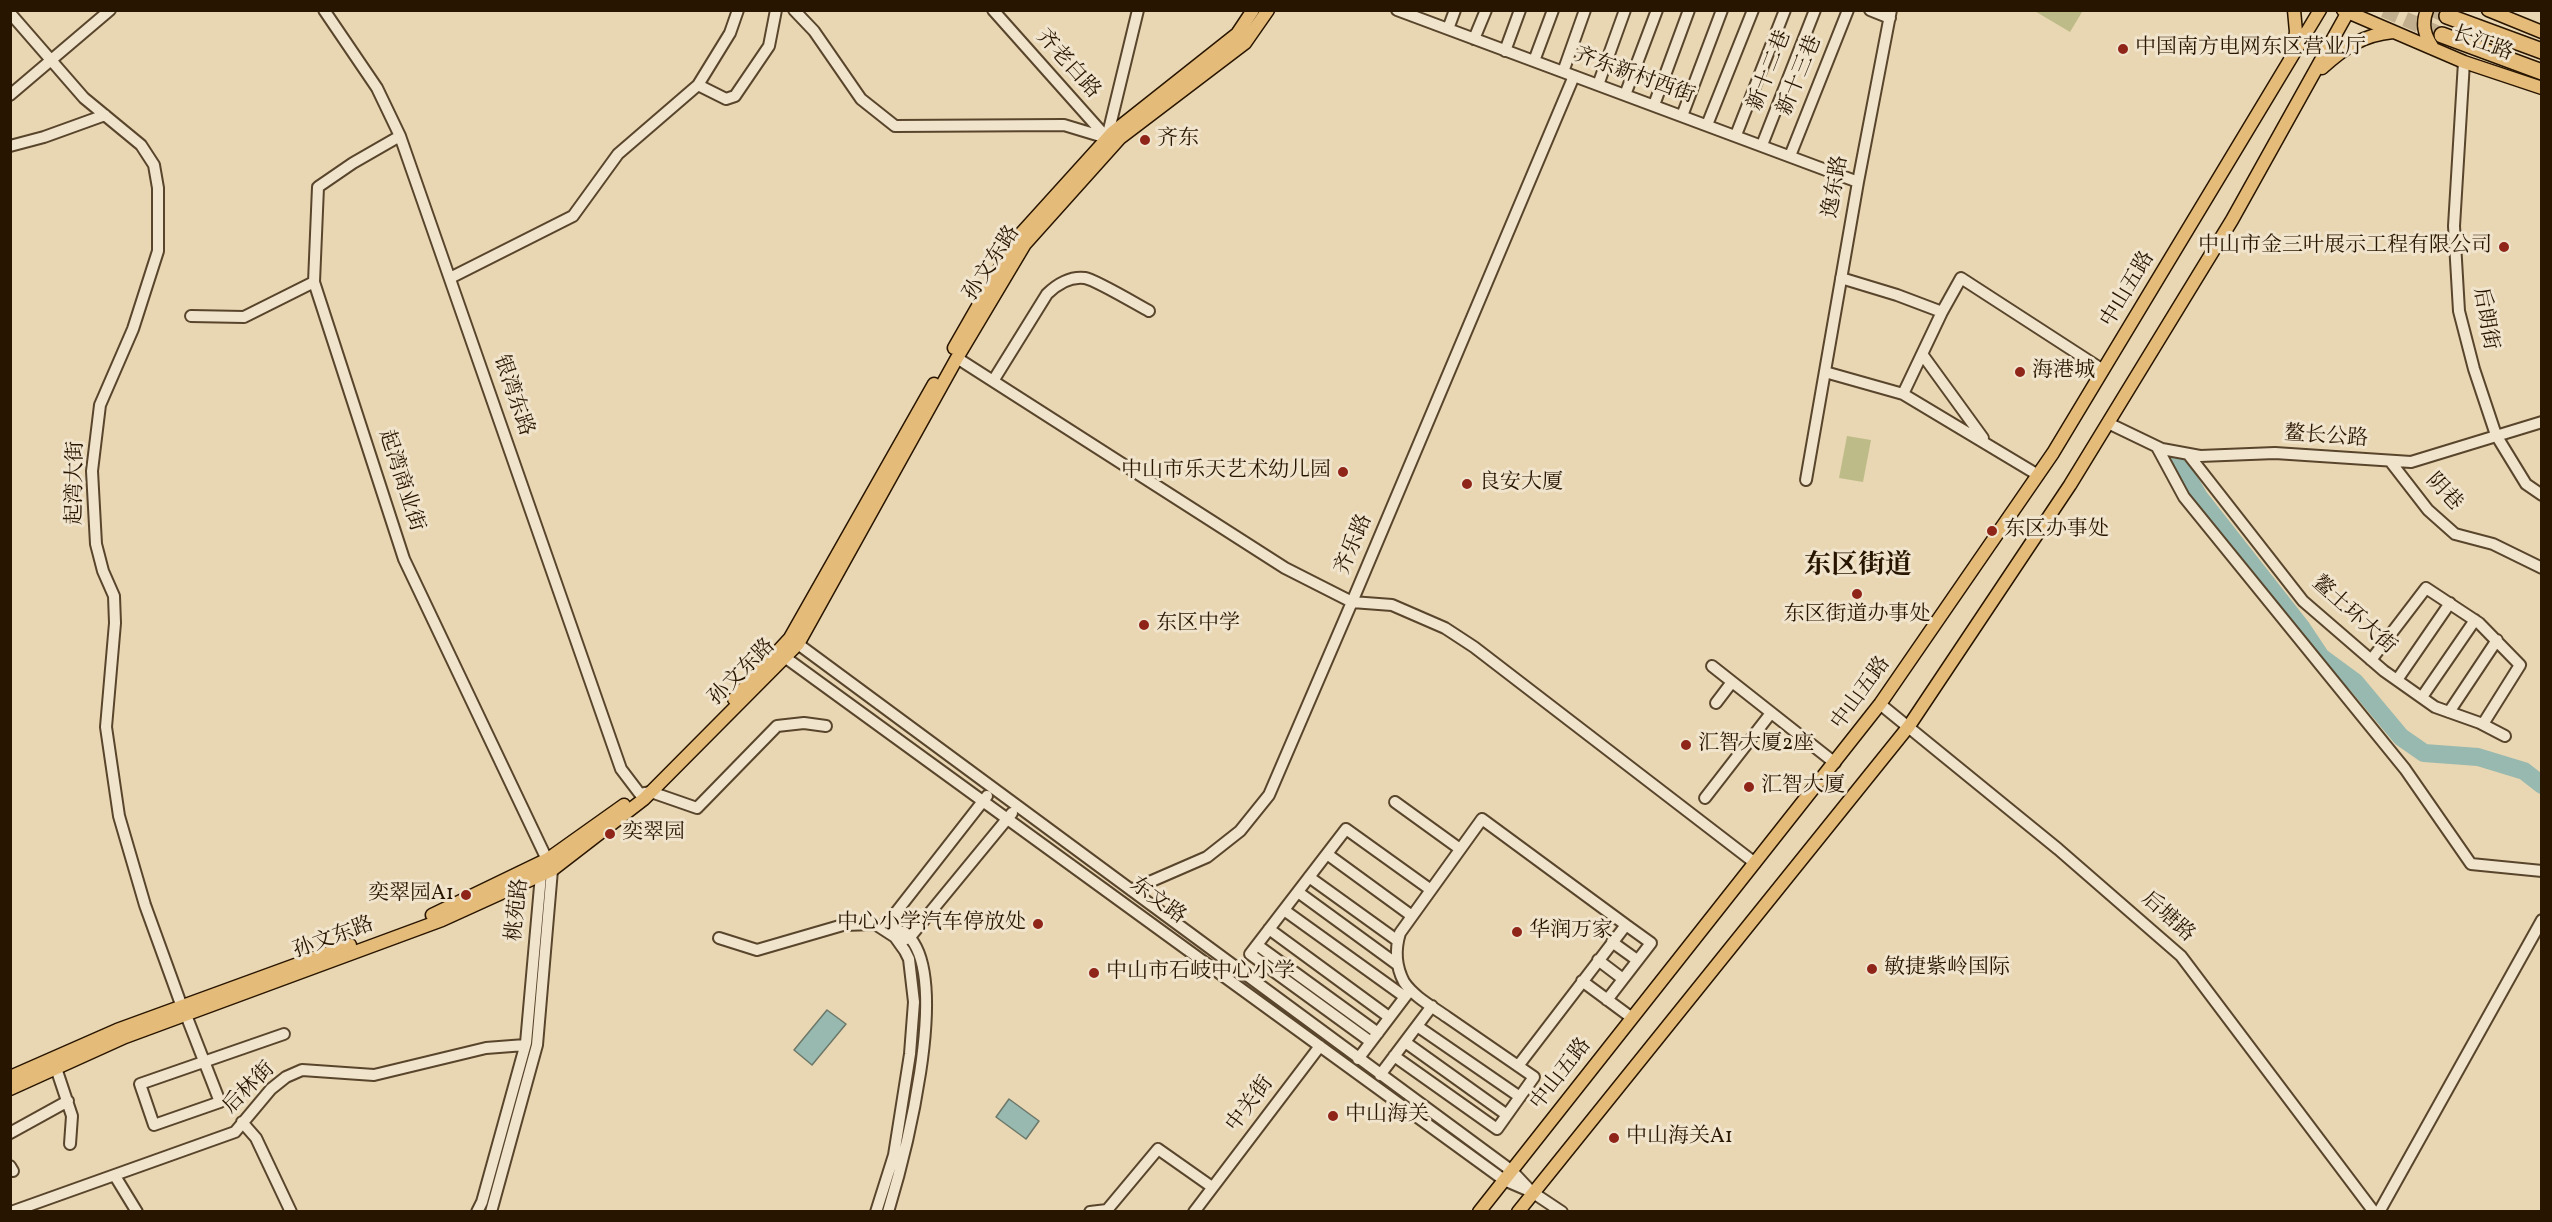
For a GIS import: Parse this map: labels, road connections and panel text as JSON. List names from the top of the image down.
{
  "streets": {
    "highway": ["长江路"],
    "main road": ["孙文东路", "中山五路"],
    "street": [
      "齐老白路",
      "新十二巷",
      "新十三巷",
      "齐东新村西街",
      "逸东路",
      "后朗街",
      "银湾东路",
      "鳌长公路",
      "起湾商业街",
      "起湾大街",
      "阴巷",
      "齐乐路",
      "鳌土环大街",
      "东文路",
      "桃苑路",
      "后塘路",
      "后林街",
      "中关街"
    ]
  },
  "crossings": [
    ["长江路", "后朗街"],
    ["齐老白路", "孙文东路"],
    ["新十二巷", "齐东新村西街"],
    ["新十三巷", "齐东新村西街"],
    ["齐东新村西街", "逸东路"],
    ["齐东新村西街", "齐乐路"],
    ["孙文东路", "银湾东路"],
    ["孙文东路", "起湾商业街"],
    ["孙文东路", "起湾大街"],
    ["孙文东路", "齐乐路"],
    ["孙文东路", "东文路"],
    ["孙文东路", "桃苑路"],
    ["中山五路", "东文路"],
    ["中山五路", "后塘路"],
    ["后朗街", "鳌长公路"],
    ["银湾东路", "起湾商业街"],
    ["鳌长公路", "阴巷"],
    ["鳌长公路", "鳌土环大街"],
    ["起湾商业街", "桃苑路"],
    ["东文路", "中关街"],
    ["桃苑路", "后林街"]
  ],
  "districts": ["东区街道"],
  "places": [
    "中国南方电网东区营业厅",
    "齐东",
    "中山市金三叶展示工程有限公司",
    "海港城",
    "中山市乐天艺术幼儿园",
    "良安大厦",
    "东区办事处",
    "东区街道办事处",
    "东区中学",
    "汇智大厦2座",
    "汇智大厦",
    "奕翠园",
    "奕翠园A1",
    "中心小学汽车停放处",
    "华润万家",
    "敏捷紫岭国际",
    "中山市石岐中心小学",
    "中山海关",
    "中山海关A1"
  ]
}
